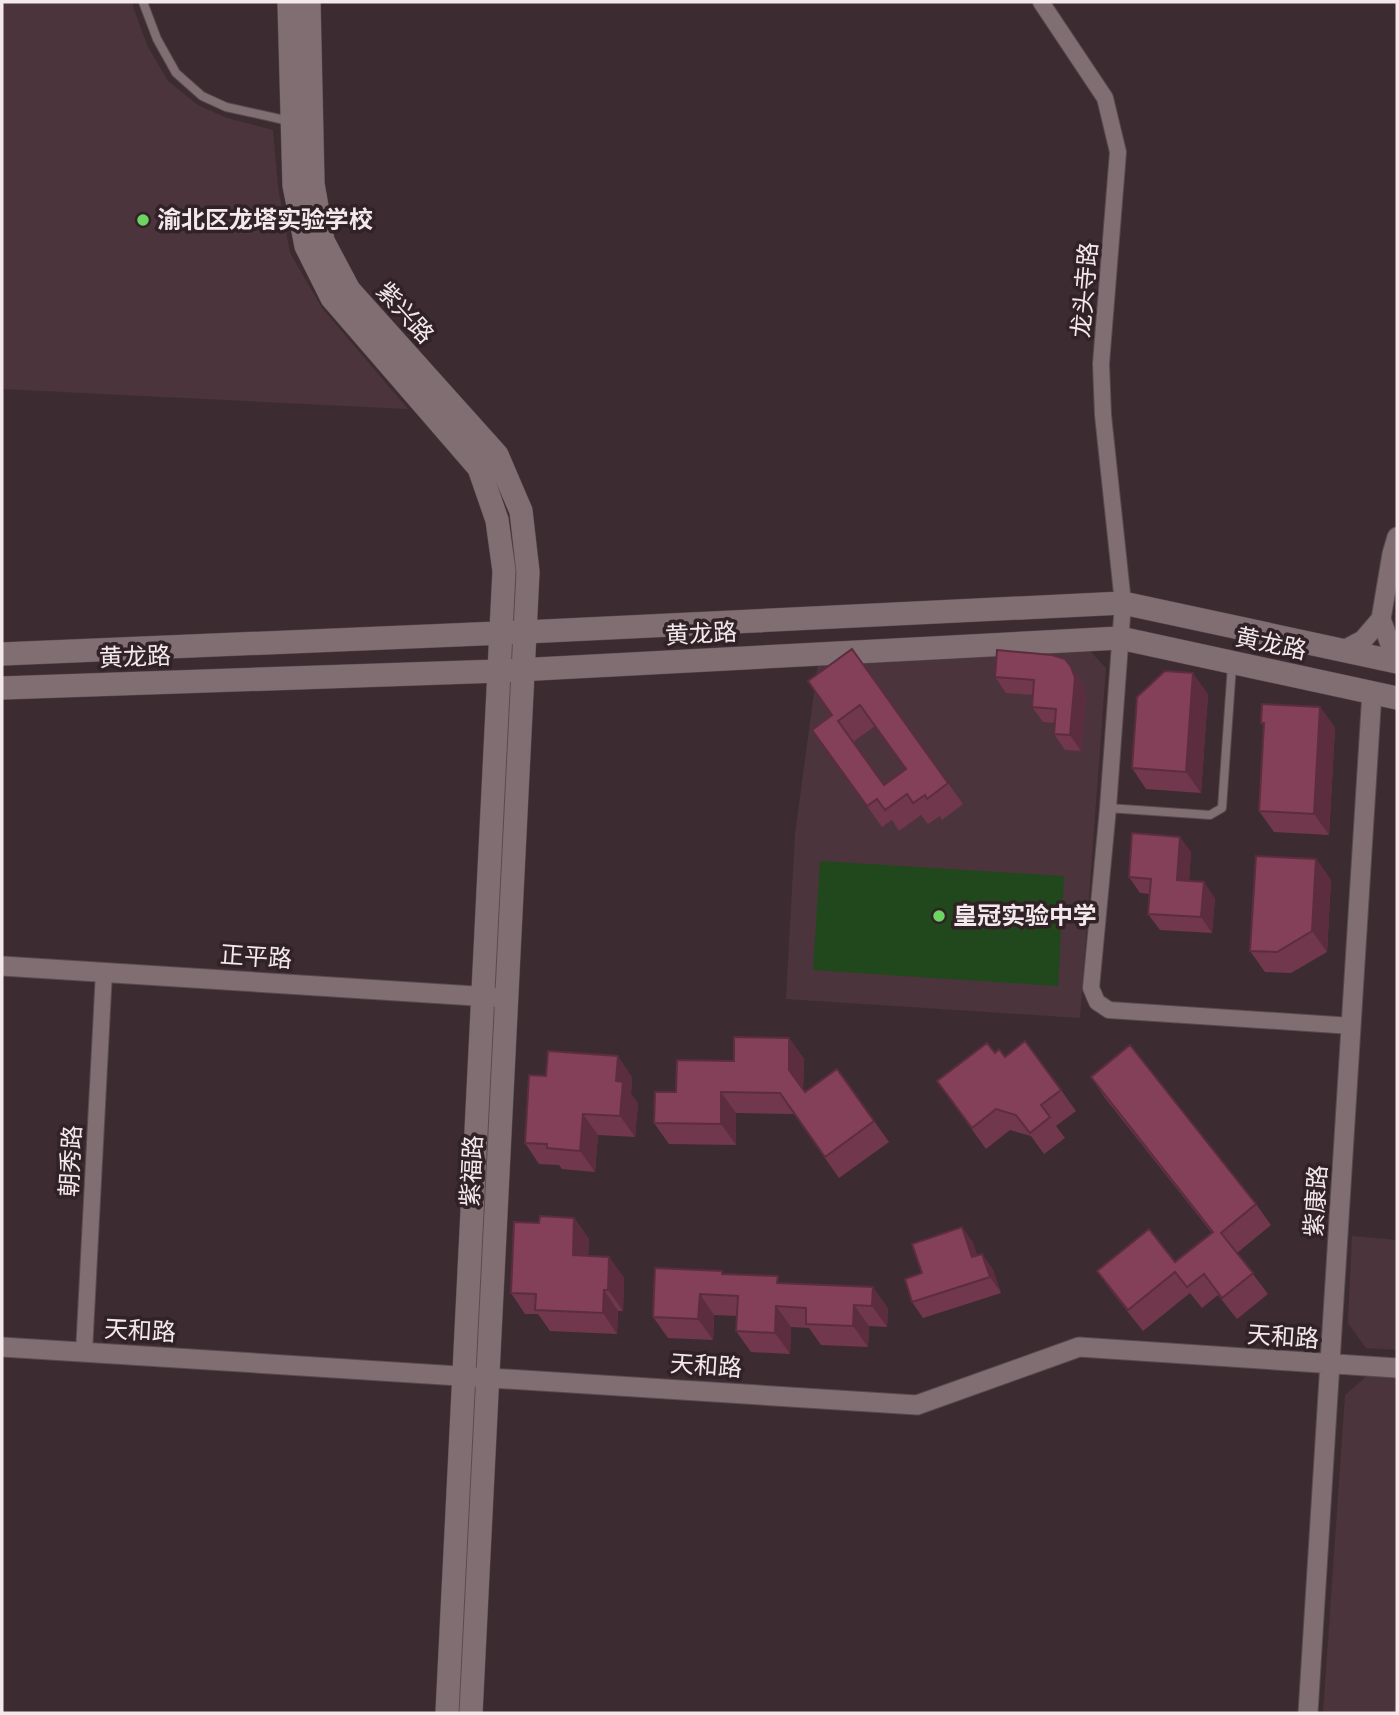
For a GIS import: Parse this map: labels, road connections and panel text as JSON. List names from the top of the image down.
{
  "streets": {
    "main road": ["紫兴路", "黄龙路", "紫福路"],
    "street": [
      "龙头寺路",
      "正平路",
      "朝秀路",
      "紫康路",
      "天和路"
    ]
  },
  "crossings": [
    ["龙头寺路", "黄龙路"],
    ["龙头寺路", "紫康路"],
    ["紫兴路", "黄龙路"],
    ["紫兴路", "紫福路"],
    ["黄龙路", "紫福路"],
    ["黄龙路", "紫康路"],
    ["正平路", "朝秀路"],
    ["正平路", "紫福路"],
    ["朝秀路", "天和路"],
    ["紫福路", "天和路"],
    ["紫康路", "天和路"]
  ],
  "places": ["渝北区龙塔实验学校", "皇冠实验中学"]
}
